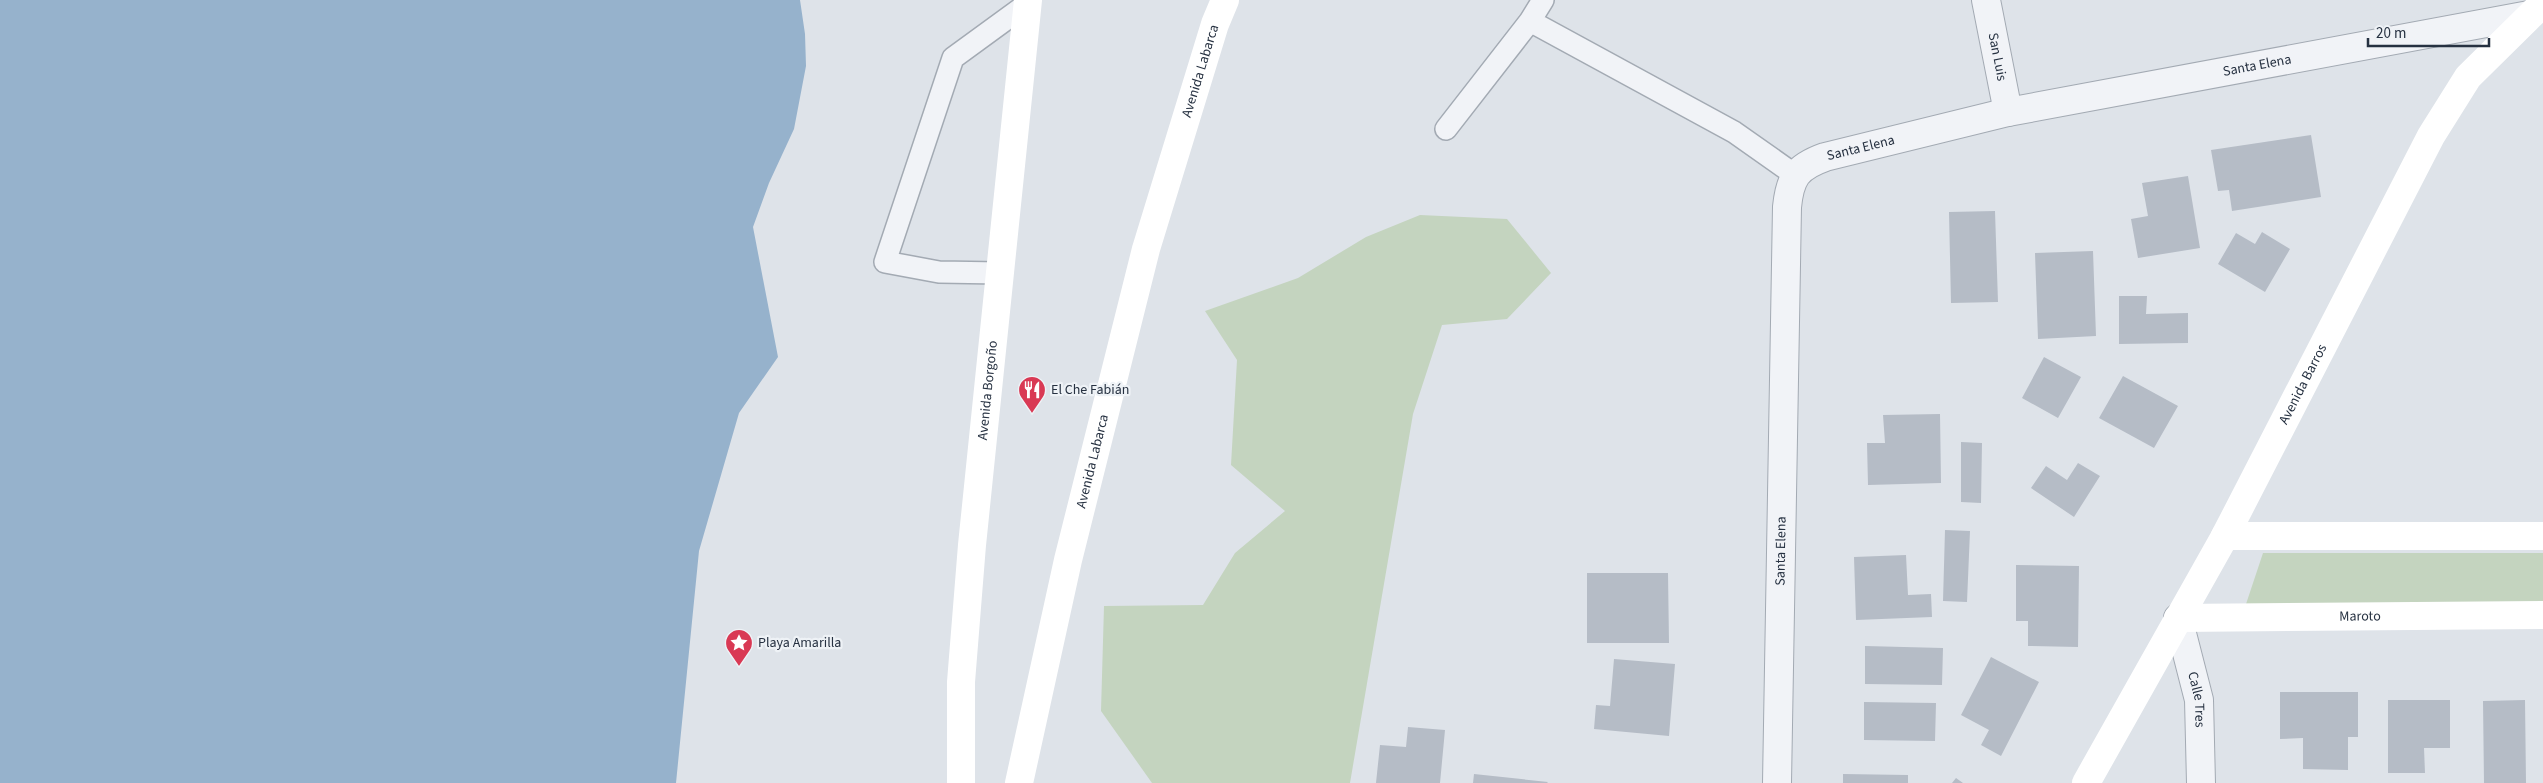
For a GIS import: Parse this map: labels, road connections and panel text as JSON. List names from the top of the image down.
{
  "streets": {
    "street": [
      "San Luis",
      "Santa Elena",
      "Avenida Labarca",
      "Avenida Barros",
      "Avenida Borgoño",
      "Maroto",
      "Calle Tres"
    ]
  },
  "crossings": [
    ["San Luis", "Santa Elena"],
    ["Santa Elena", "Avenida Barros"],
    ["Avenida Barros", "Maroto"],
    ["Avenida Barros", "Calle Tres"],
    ["Maroto", "Calle Tres"]
  ],
  "places": {
    "restaurant": ["El Che Fabián"],
    "place": ["Playa Amarilla"]
  },
  "scale_bar": "20 m"
}
